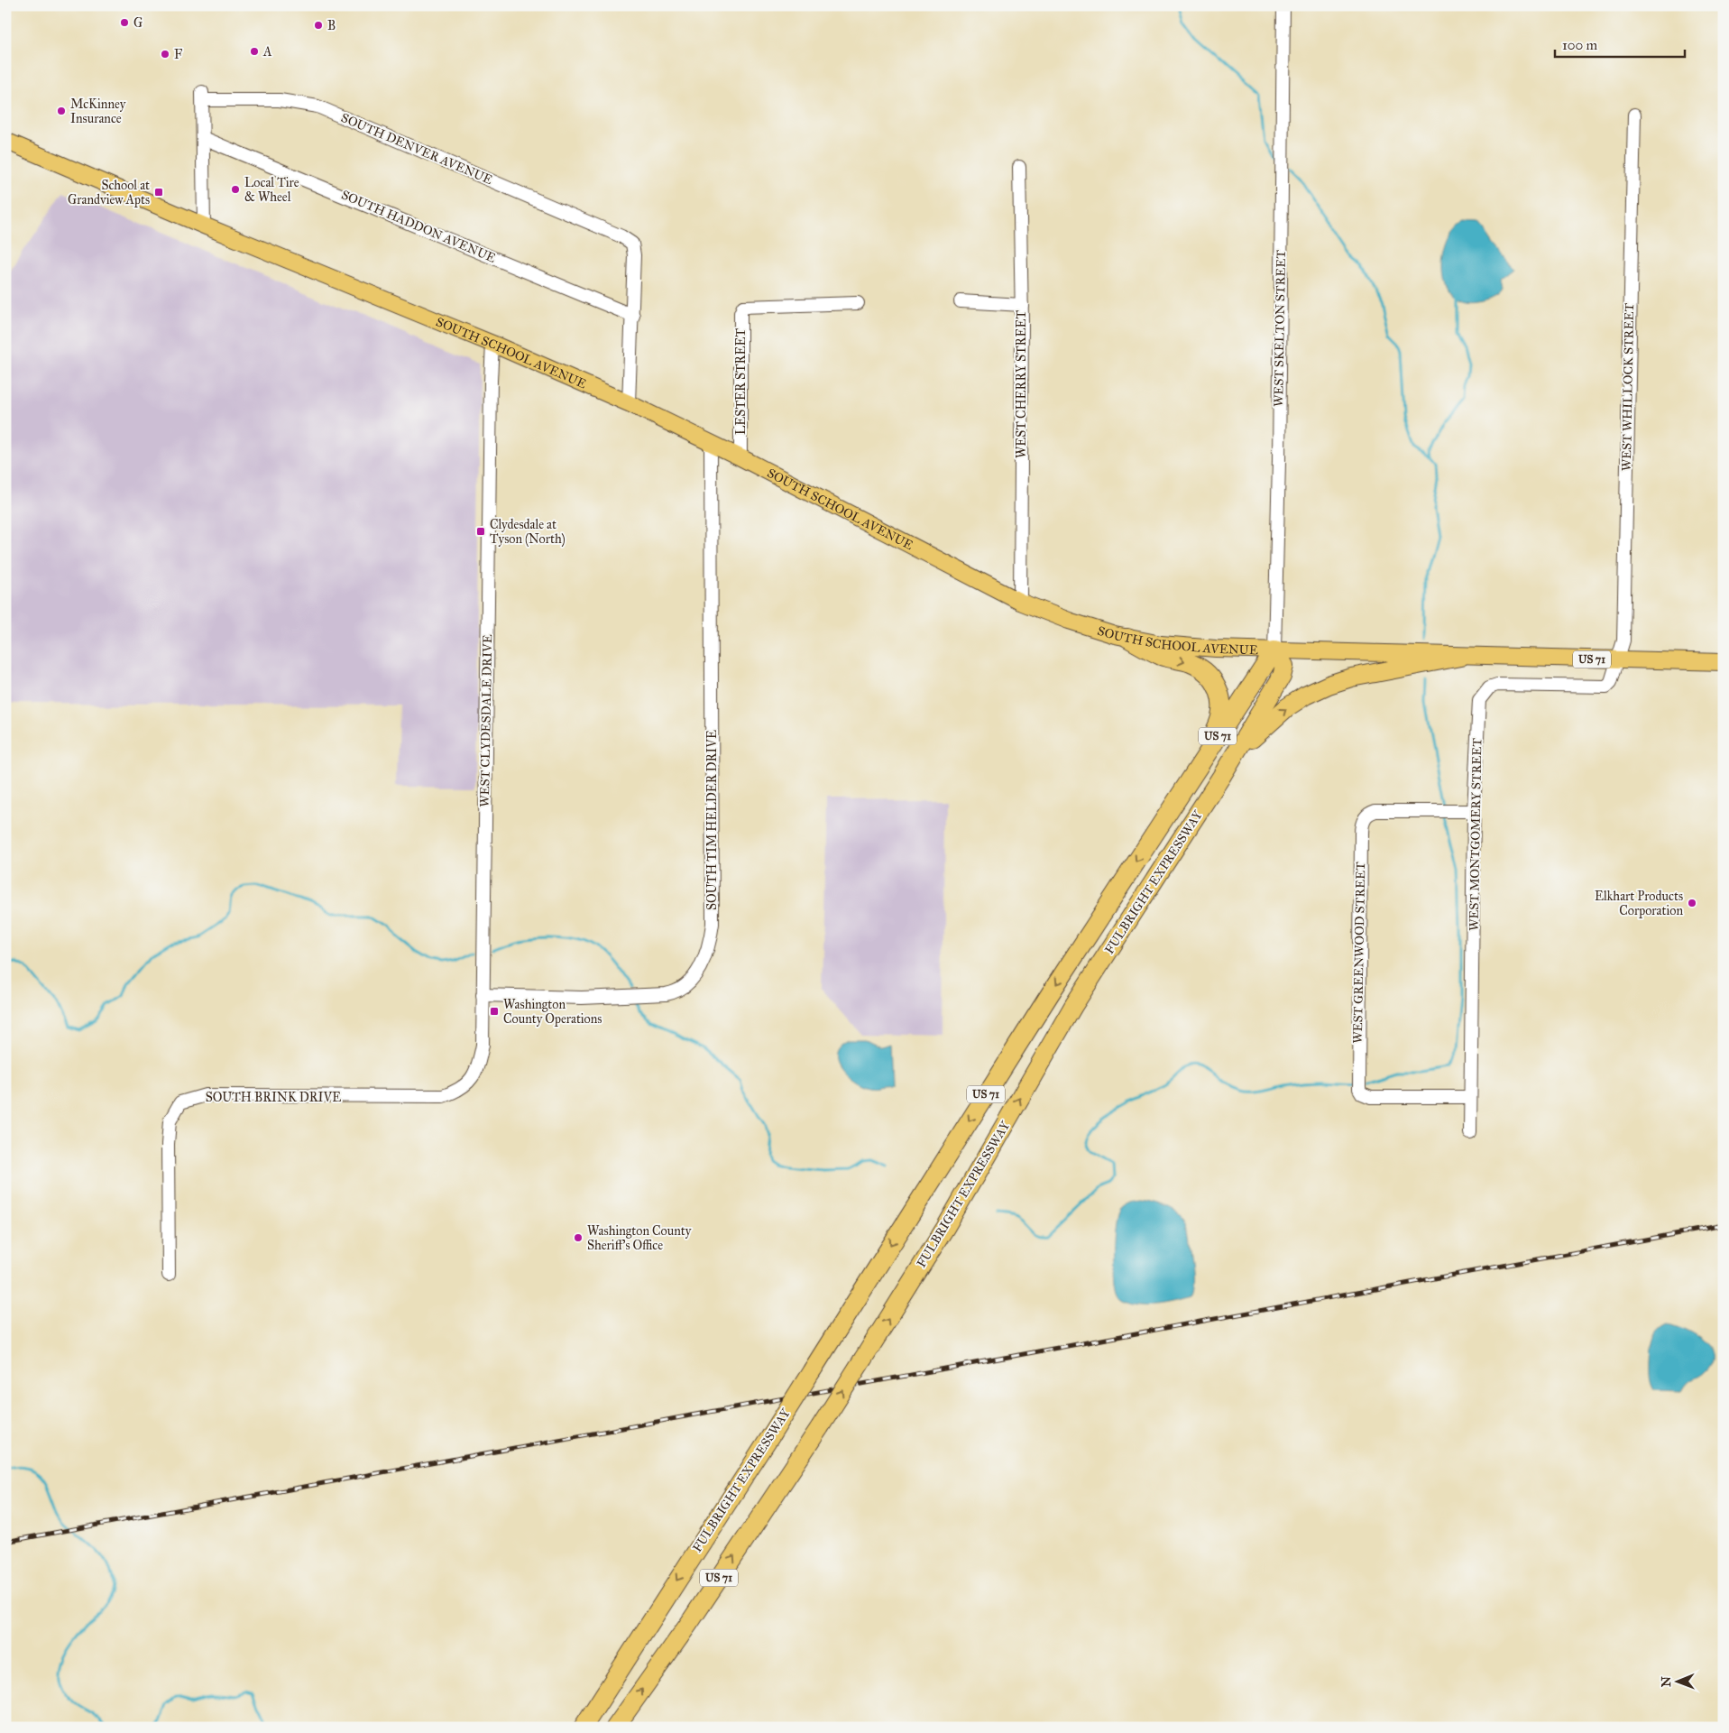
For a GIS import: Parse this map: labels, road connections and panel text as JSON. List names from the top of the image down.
{
  "streets": {
    "highway": ["US 71", "FULBRIGHT EXPRESSWAY"],
    "main road": ["SOUTH SCHOOL AVENUE"],
    "street": [
      "SOUTH DENVER AVENUE",
      "SOUTH HADDON AVENUE",
      "WEST SKELTON STREET",
      "LESTER STREET",
      "WEST CHERRY STREET",
      "WEST WHILLOCK STREET",
      "WEST CLYDESDALE DRIVE",
      "SOUTH TIM HELDER DRIVE",
      "WEST MONTGOMERY STREET",
      "WEST GREENWOOD STREET",
      "SOUTH BRINK DRIVE"
    ]
  },
  "crossings": [
    ["SOUTH DENVER AVENUE", "SOUTH HADDON AVENUE"],
    ["WEST SKELTON STREET", "SOUTH SCHOOL AVENUE"],
    ["WEST SKELTON STREET", "US 71"],
    ["WEST SKELTON STREET", "FULBRIGHT EXPRESSWAY"],
    ["SOUTH SCHOOL AVENUE", "LESTER STREET"],
    ["SOUTH SCHOOL AVENUE", "WEST CHERRY STREET"],
    ["SOUTH SCHOOL AVENUE", "WEST WHILLOCK STREET"],
    ["SOUTH SCHOOL AVENUE", "US 71"],
    ["SOUTH SCHOOL AVENUE", "WEST CLYDESDALE DRIVE"],
    ["SOUTH SCHOOL AVENUE", "SOUTH TIM HELDER DRIVE"],
    ["SOUTH SCHOOL AVENUE", "WEST MONTGOMERY STREET"],
    ["SOUTH SCHOOL AVENUE", "FULBRIGHT EXPRESSWAY"],
    ["WEST WHILLOCK STREET", "WEST MONTGOMERY STREET"],
    ["US 71", "FULBRIGHT EXPRESSWAY"],
    ["WEST CLYDESDALE DRIVE", "SOUTH TIM HELDER DRIVE"],
    ["WEST CLYDESDALE DRIVE", "SOUTH BRINK DRIVE"],
    ["WEST MONTGOMERY STREET", "WEST GREENWOOD STREET"]
  ],
  "places": {
    "other": [
      "G",
      "B",
      "A",
      "F",
      "McKinney Insurance",
      "Local Tire & Wheel",
      "Elkhart Products Corporation",
      "Washington County Sheriff's Office"
    ],
    "transit": ["School at Grandview Apts", "Clydesdale at Tyson (North)", "Washington County Operations"]
  },
  "scale_bar": "100 m",
  "north": "left"
}
